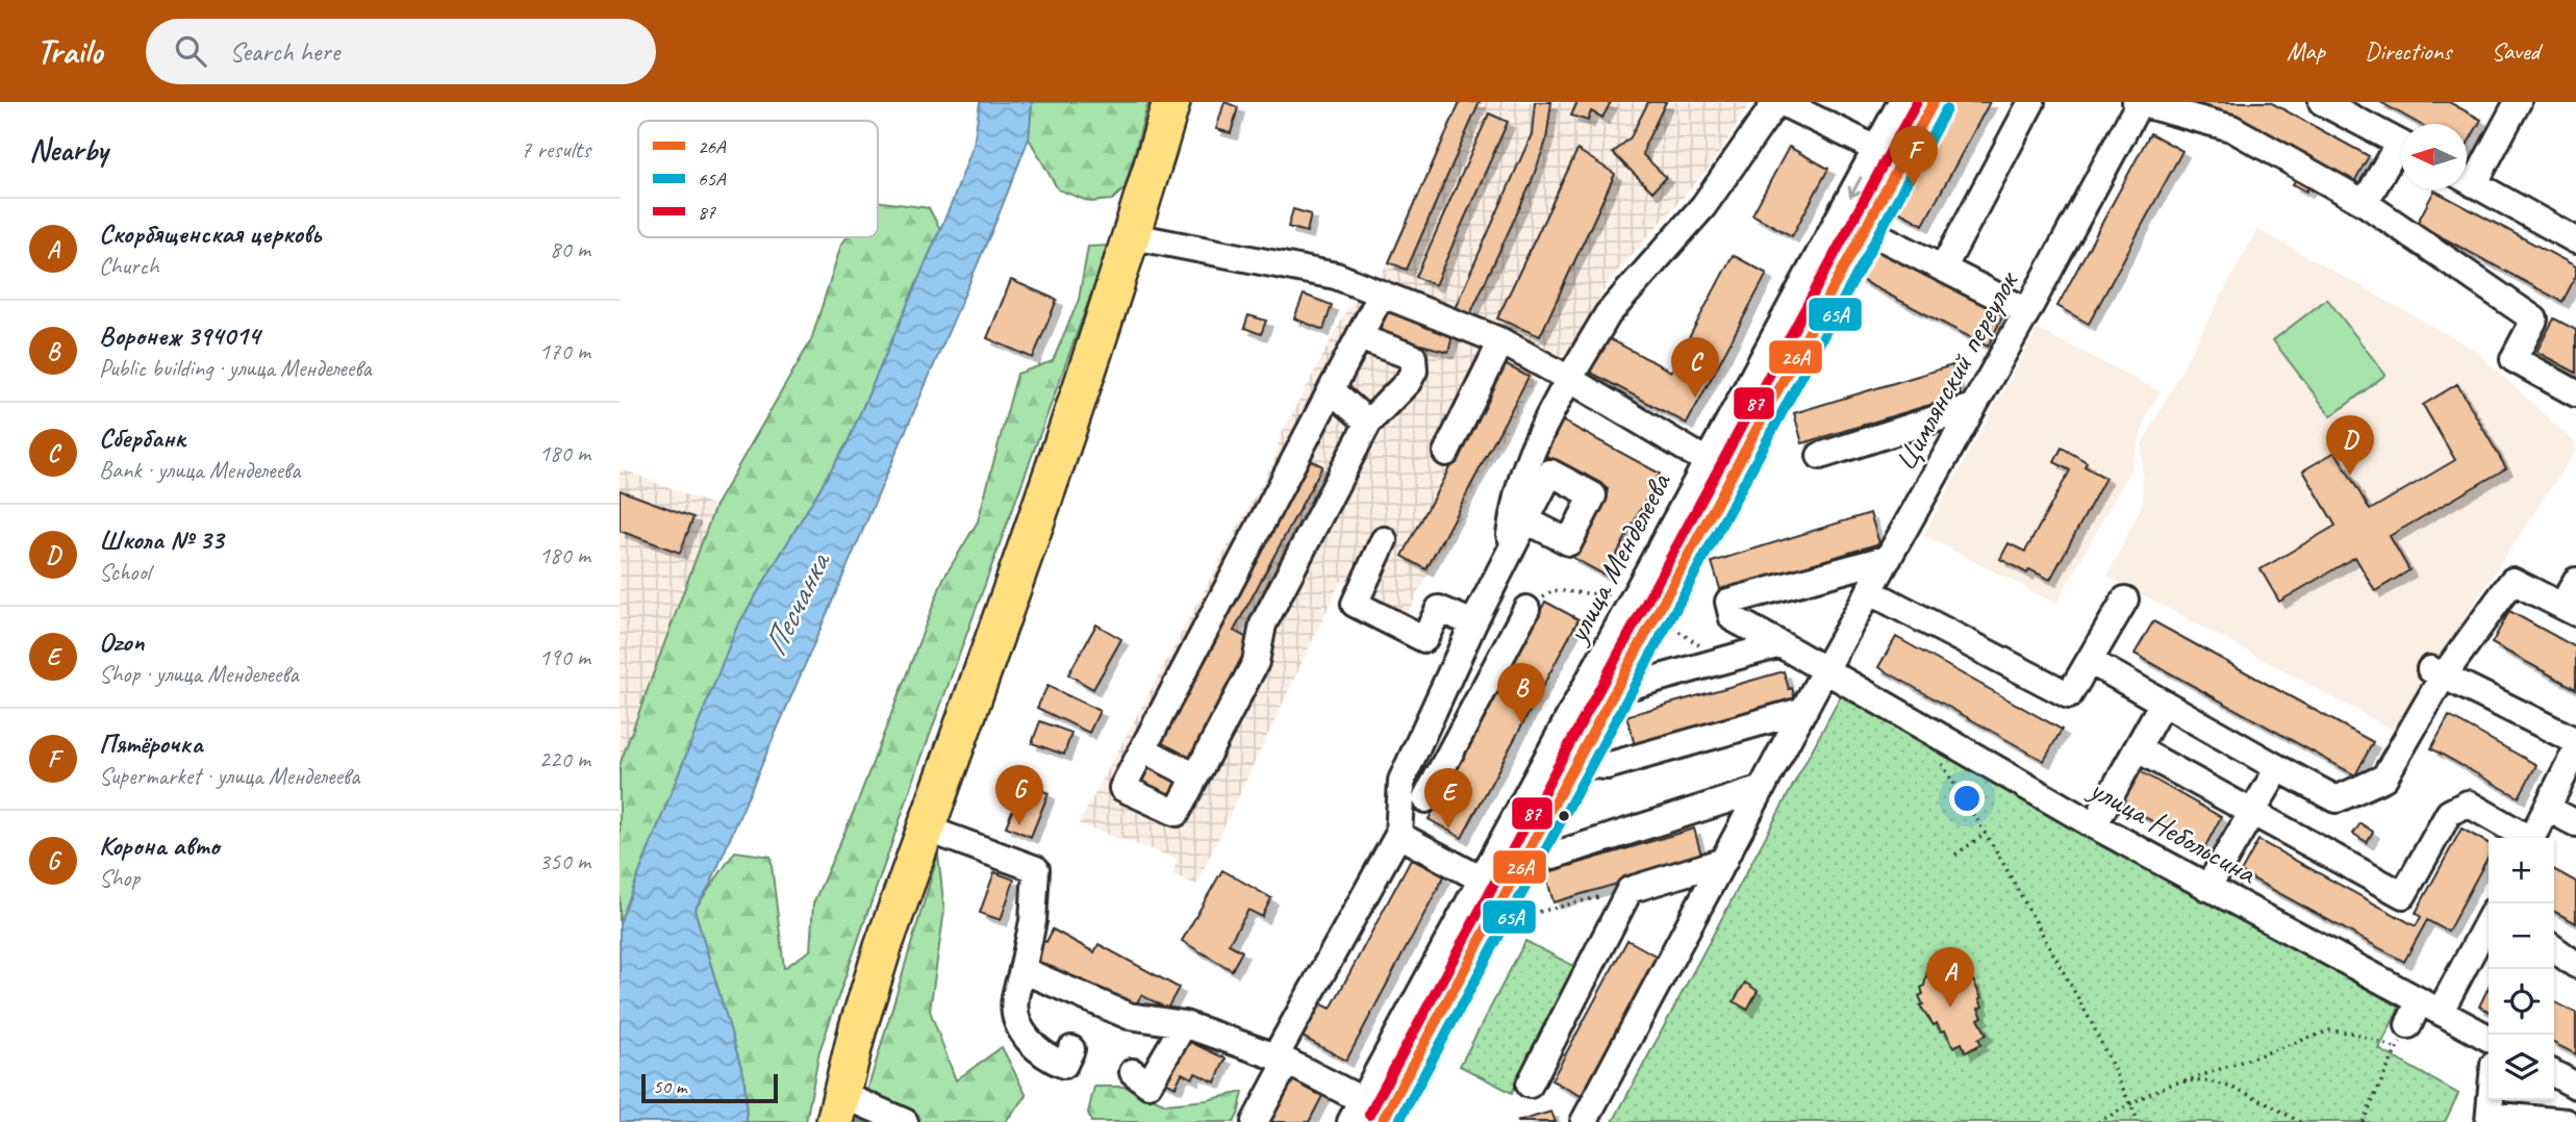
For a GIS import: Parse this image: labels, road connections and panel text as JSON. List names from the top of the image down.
{
  "streets": {
    "street": ["Цимлянский переулок", "улица Менделеева", "улица Небольсина"]
  },
  "crossings": [
    ["Цимлянский переулок", "улица Небольсина"]
  ],
  "water": ["Песчанка"],
  "lines": ["transit line 26А", "transit line 87", "transit line 65А"],
  "legend": ["26А", "65А", "87"],
  "scale_bar": "50 m",
  "north": "left",
  "page": {
    "header": "Trailo",
    "search": "Search here",
    "nav": ["Map", "Directions", "Saved"],
    "heading": ["Nearby", "7 results"],
    "pins": [
      "F",
      "C",
      "D",
      "B",
      "G",
      "E",
      "A"
    ],
    "list": [
      {
        "mark": "A",
        "name": "Скорбященская церковь",
        "note": "Church",
        "value": "80 m"
      },
      {
        "mark": "B",
        "name": "Воронеж 394014",
        "note": "Public building · улица Менделеева",
        "value": "170 m"
      },
      {
        "mark": "C",
        "name": "Сбербанк",
        "note": "Bank · улица Менделеева",
        "value": "180 m"
      },
      {
        "mark": "D",
        "name": "Школа № 33",
        "note": "School",
        "value": "180 m"
      },
      {
        "mark": "E",
        "name": "Ozon",
        "note": "Shop · улица Менделеева",
        "value": "190 m"
      },
      {
        "mark": "F",
        "name": "Пятёрочка",
        "note": "Supermarket · улица Менделеева",
        "value": "220 m"
      },
      {
        "mark": "G",
        "name": "Корона авто",
        "note": "Shop",
        "value": "350 m"
      }
    ],
    "map_buttons": ["+", "−"],
    "scale": "50 m"
  }
}
